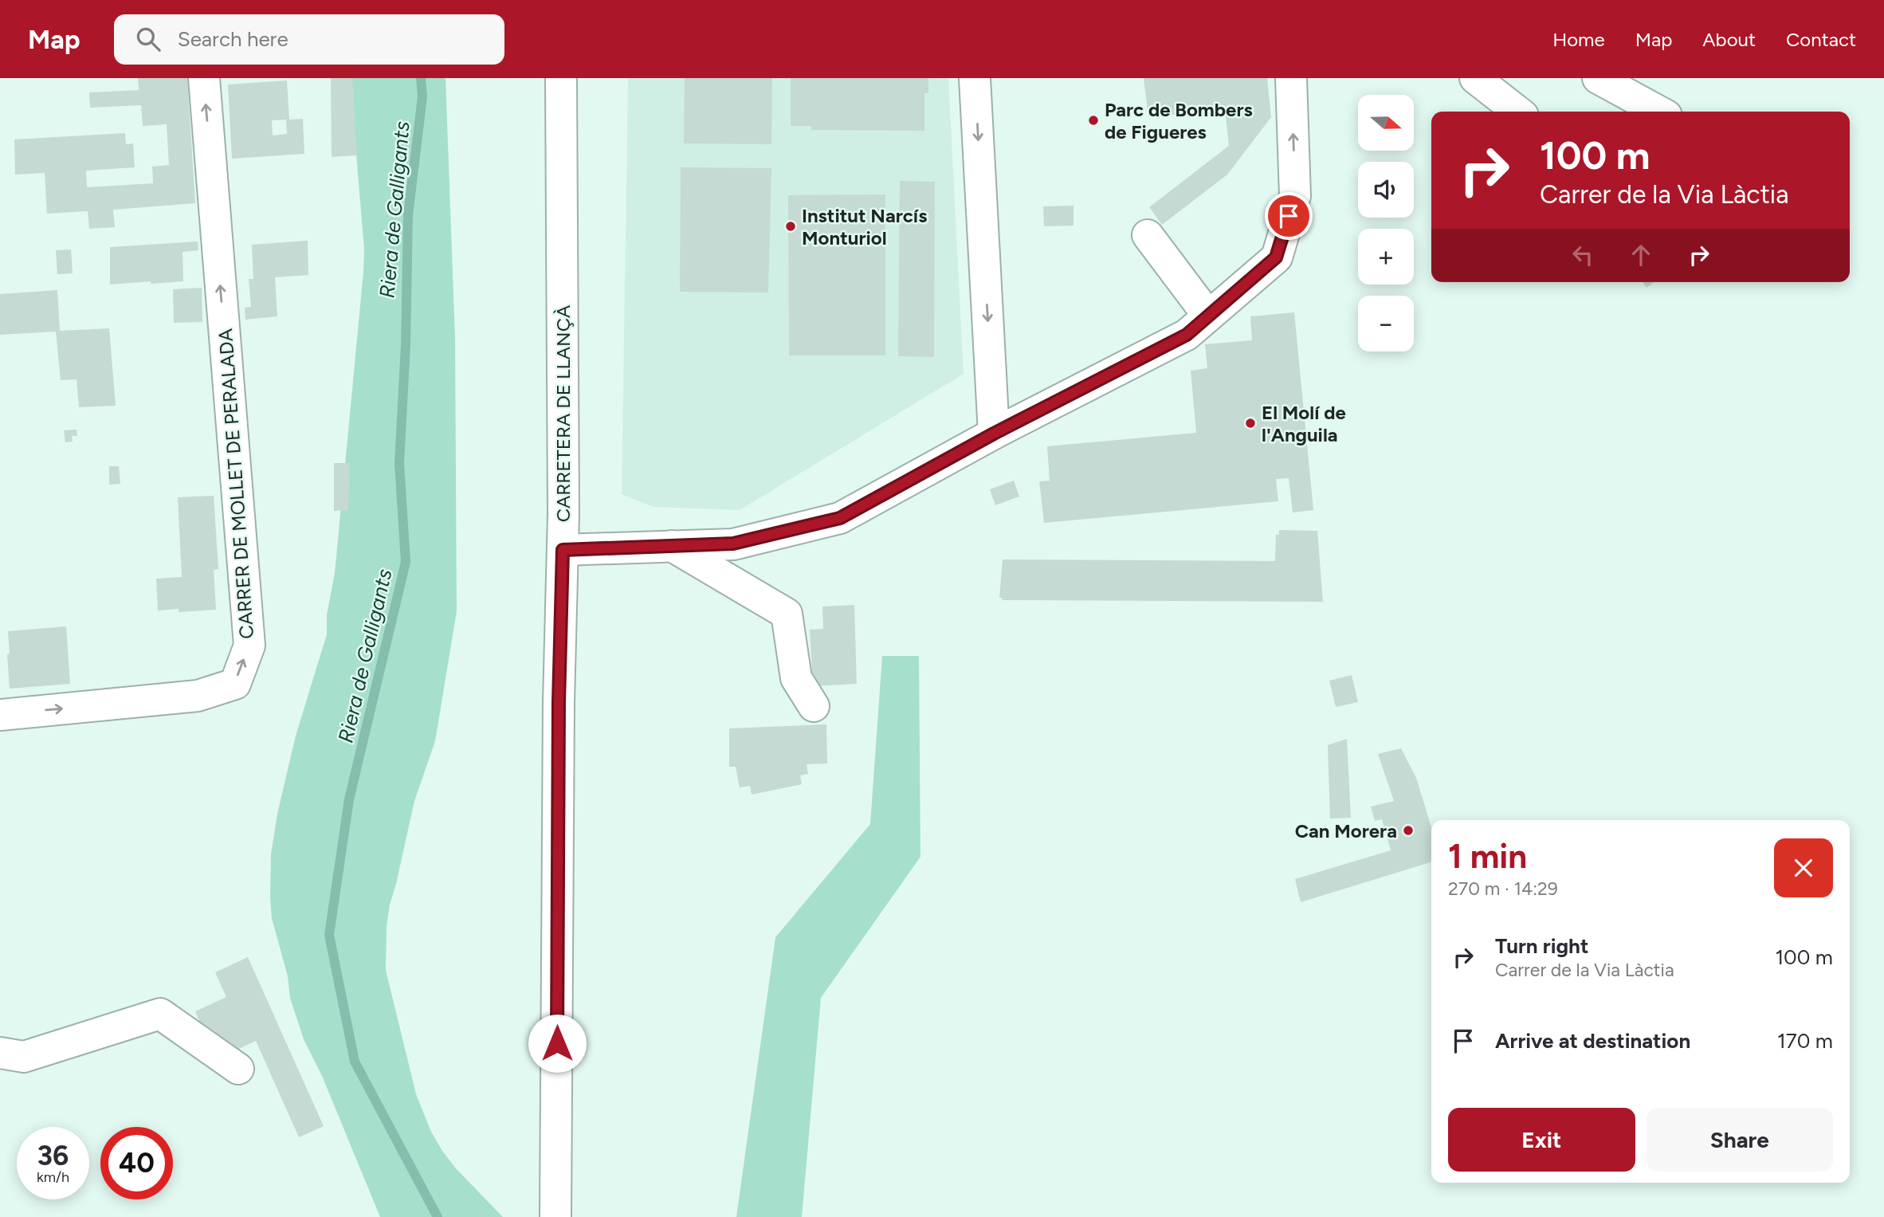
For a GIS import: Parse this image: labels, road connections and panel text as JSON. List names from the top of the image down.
{
  "streets": {
    "street": ["CARRETERA DE LLANÇÀ", "CARRER DE MOLLET DE PERALADA"]
  },
  "water": ["Riera de Galligants"],
  "places": [
    "Parc de Bombers de Figueres",
    "Institut Narcís Monturiol",
    "El Molí de l'Anguila",
    "Can Morera"
  ],
  "north": "right",
  "page": {
    "header": "Map",
    "search": "Search here",
    "nav": [
      "Home",
      "Map",
      "About",
      "Contact"
    ],
    "map_buttons": ["+", "−"],
    "turn": ["100 m", "Carrer de la Via Làctia"],
    "heading": ["1 min", "270 m · 14:29"],
    "list": [
      {
        "name": "Turn right",
        "note": "Carrer de la Via Làctia",
        "value": "100 m"
      },
      {
        "name": "Arrive at destination",
        "value": "170 m"
      }
    ],
    "buttons": ["Exit", "Share"],
    "speed": "36 km/h",
    "limit": "40"
  }
}
